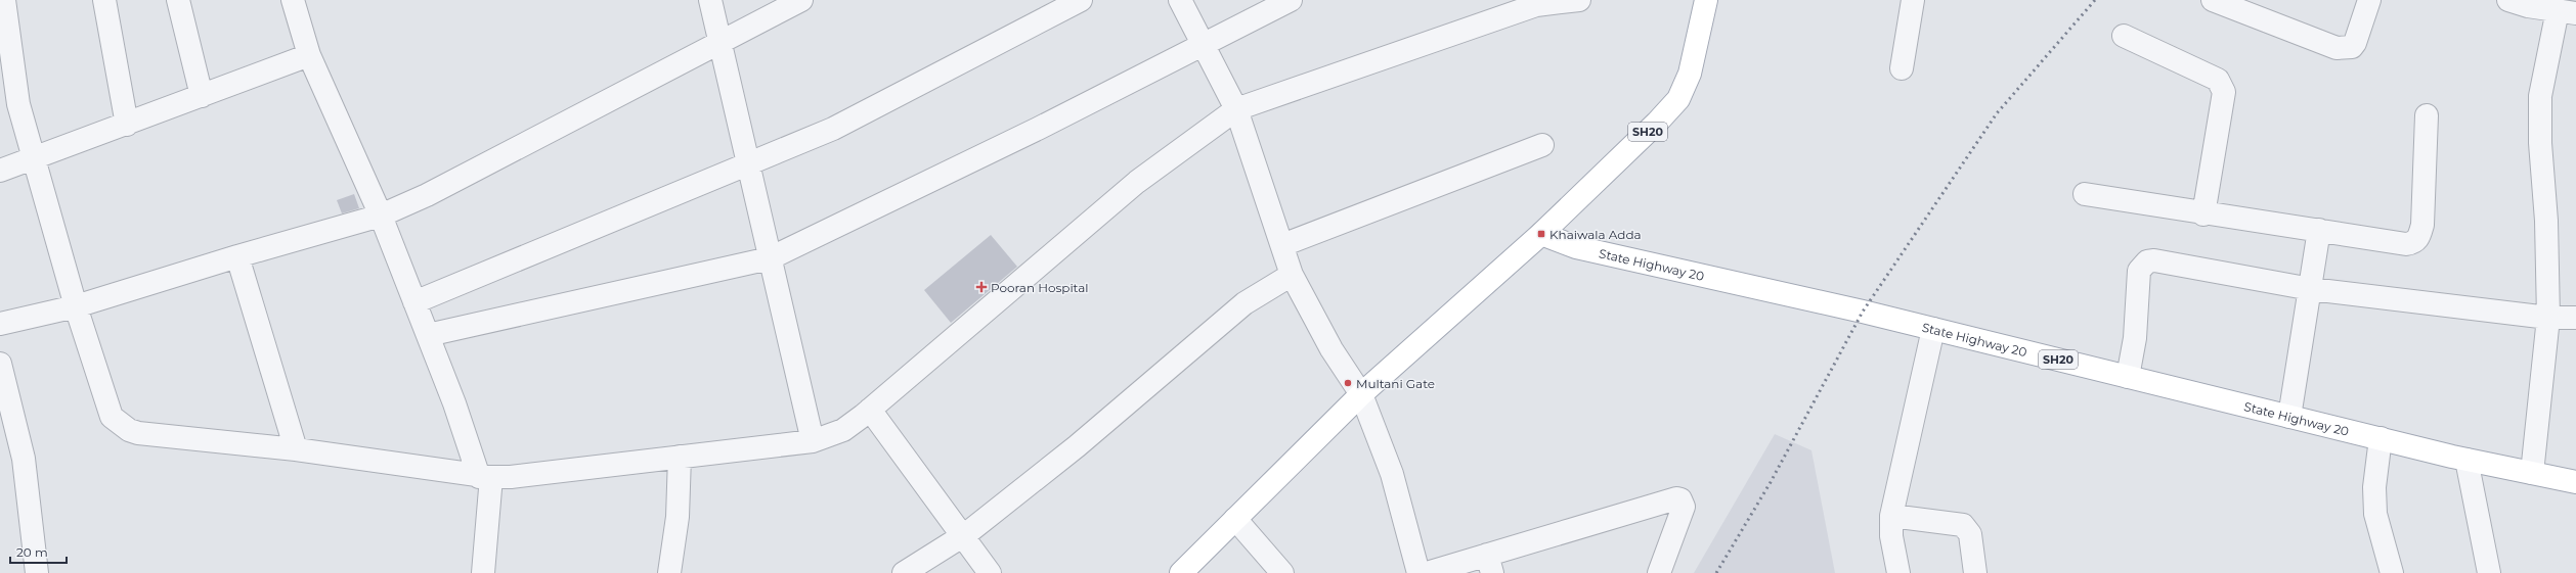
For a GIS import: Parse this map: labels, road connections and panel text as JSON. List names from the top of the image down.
{
  "streets": {
    "main road": ["SH20", "State Highway 20"]
  },
  "crossings": [
    ["SH20", "State Highway 20"]
  ],
  "places": {
    "transit": ["Khaiwala Adda"],
    "health": ["Pooran Hospital"],
    "other": ["Multani Gate"]
  },
  "scale_bar": "20 m"
}
